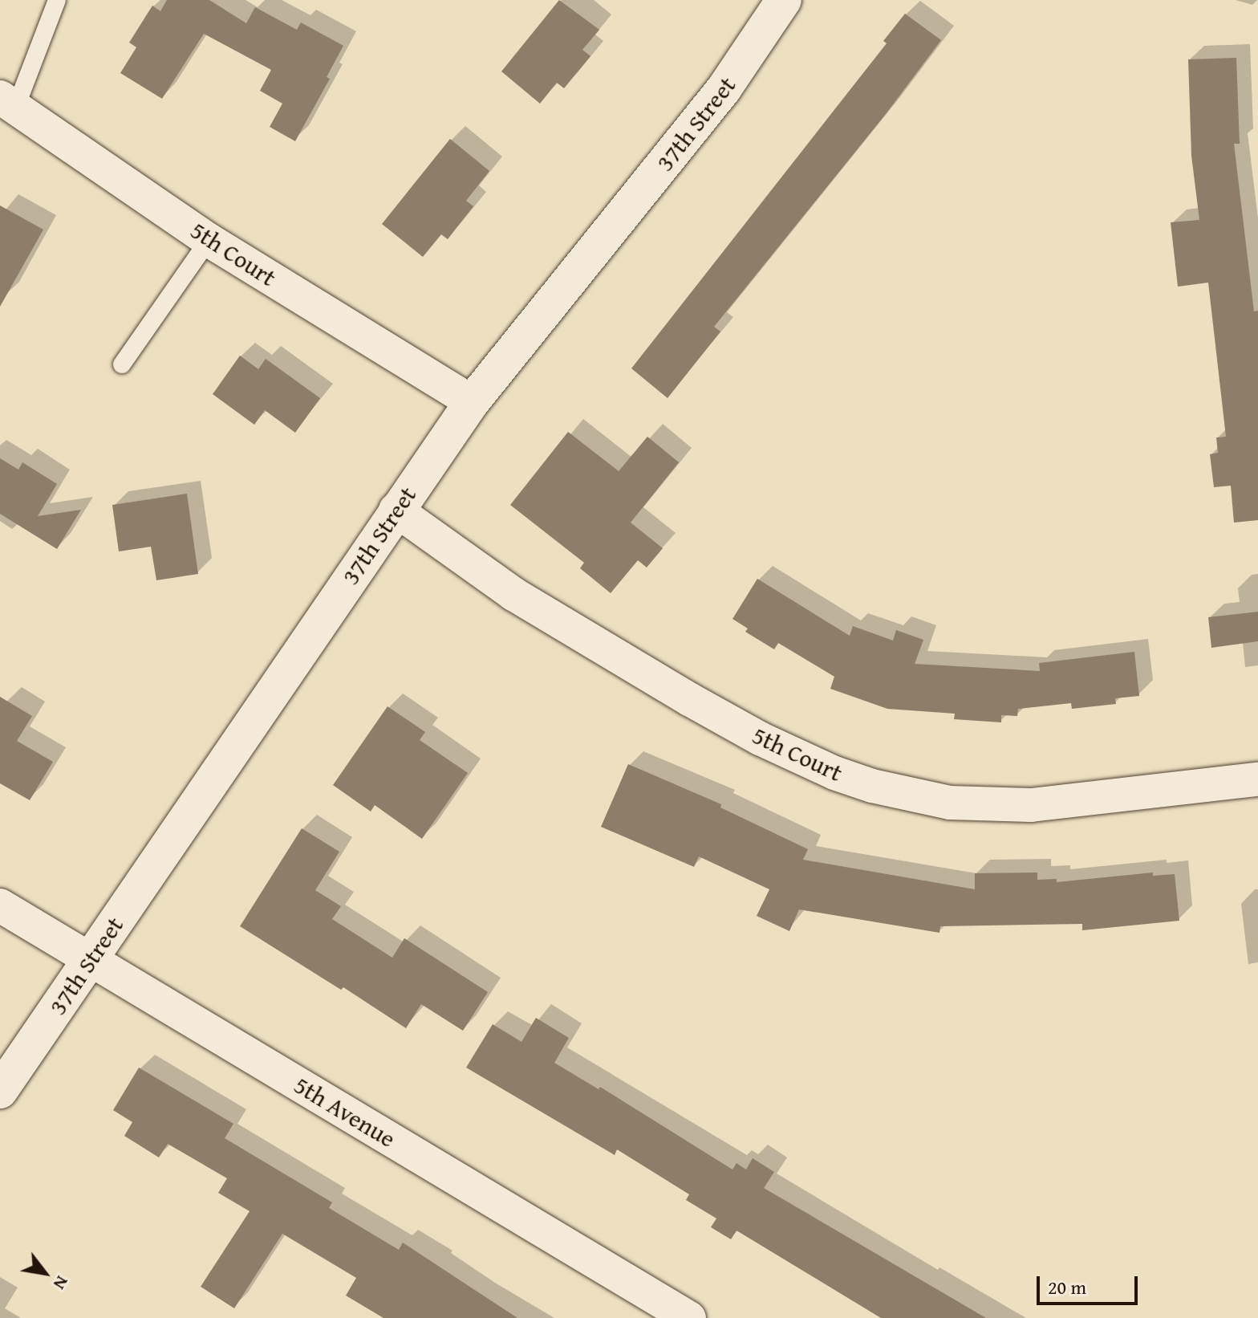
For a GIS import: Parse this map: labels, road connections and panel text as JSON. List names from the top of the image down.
{
  "streets": {
    "street": ["37th Street", "5th Court", "5th Avenue"]
  },
  "crossings": [
    ["37th Street", "5th Court"],
    ["37th Street", "5th Avenue"]
  ],
  "scale_bar": "20 m",
  "north": "bottom right"
}
